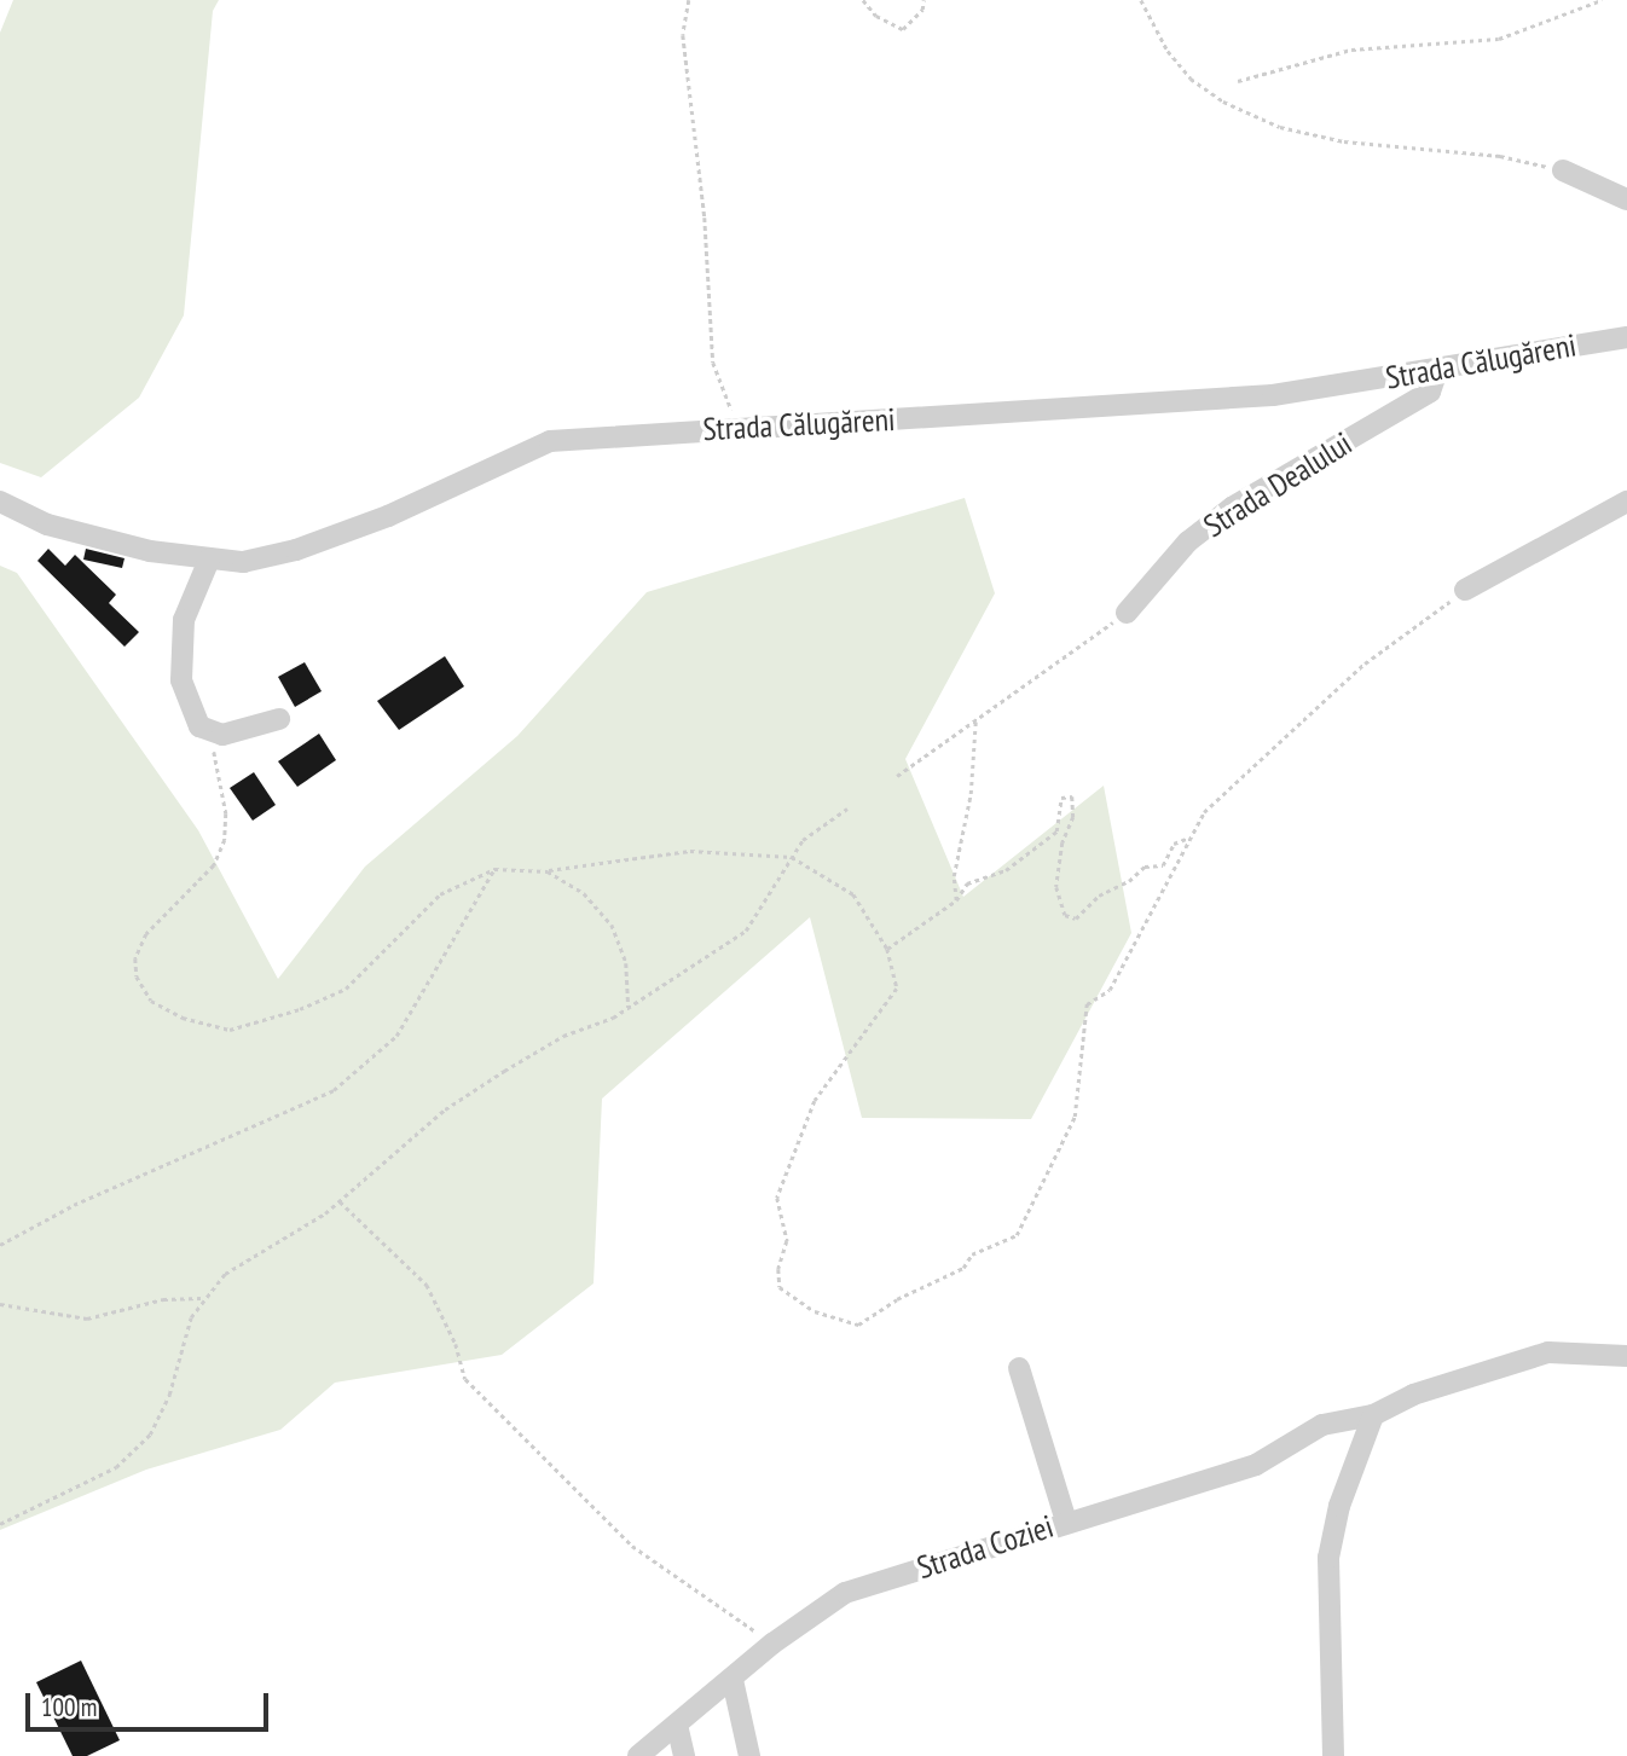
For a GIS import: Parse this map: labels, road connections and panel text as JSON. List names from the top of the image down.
{
  "streets": {
    "street": ["Strada Călugăreni", "Strada Dealului", "Strada Coziei"]
  },
  "crossings": [
    ["Strada Călugăreni", "Strada Dealului"]
  ],
  "scale_bar": "100 m"
}
